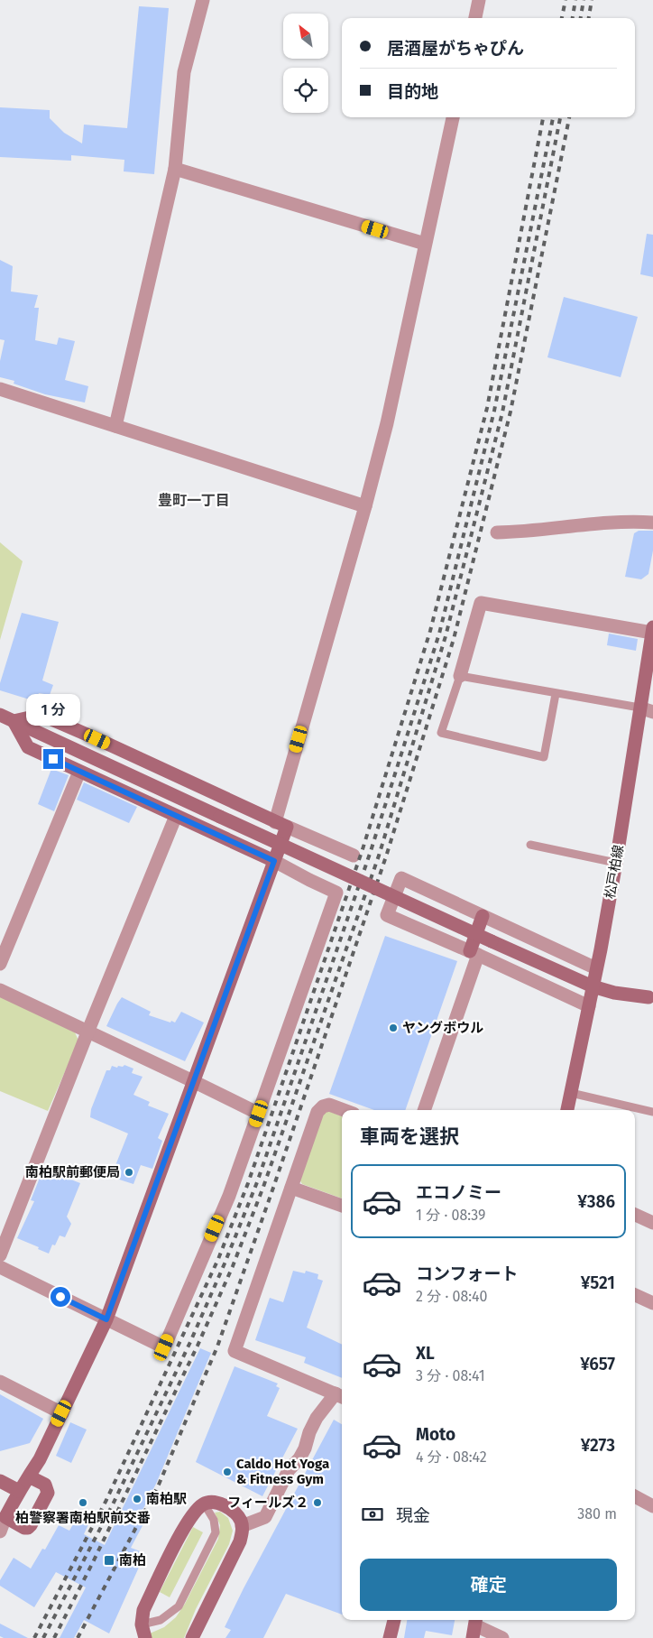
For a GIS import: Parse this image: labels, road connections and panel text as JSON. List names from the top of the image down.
{
  "streets": {
    "street": ["松戸柏線"]
  },
  "districts": ["豊町一丁目"],
  "places": {
    "other": [
      "ヤングボウル",
      "南柏駅前郵便局",
      "Caldo Hot Yoga & Fitness Gym",
      "南柏駅",
      "柏警察署南柏駅前交番",
      "フィールズ２"
    ],
    "transit": ["南柏"]
  },
  "north": "top left",
  "page": {
    "banner": ["居酒屋がちゃぴん", "目的地"],
    "bubble": "1 分",
    "heading": "車両を選択",
    "list": [
      {
        "name": "エコノミー",
        "note": "1 分 · 08:39",
        "value": "¥386"
      },
      {
        "name": "コンフォート",
        "note": "2 分 · 08:40",
        "value": "¥521"
      },
      {
        "name": "XL",
        "note": "3 分 · 08:41",
        "value": "¥657"
      },
      {
        "name": "Moto",
        "note": "4 分 · 08:42",
        "value": "¥273"
      }
    ],
    "pay": ["現金", "380 m"],
    "buttons": "確定"
  }
}
